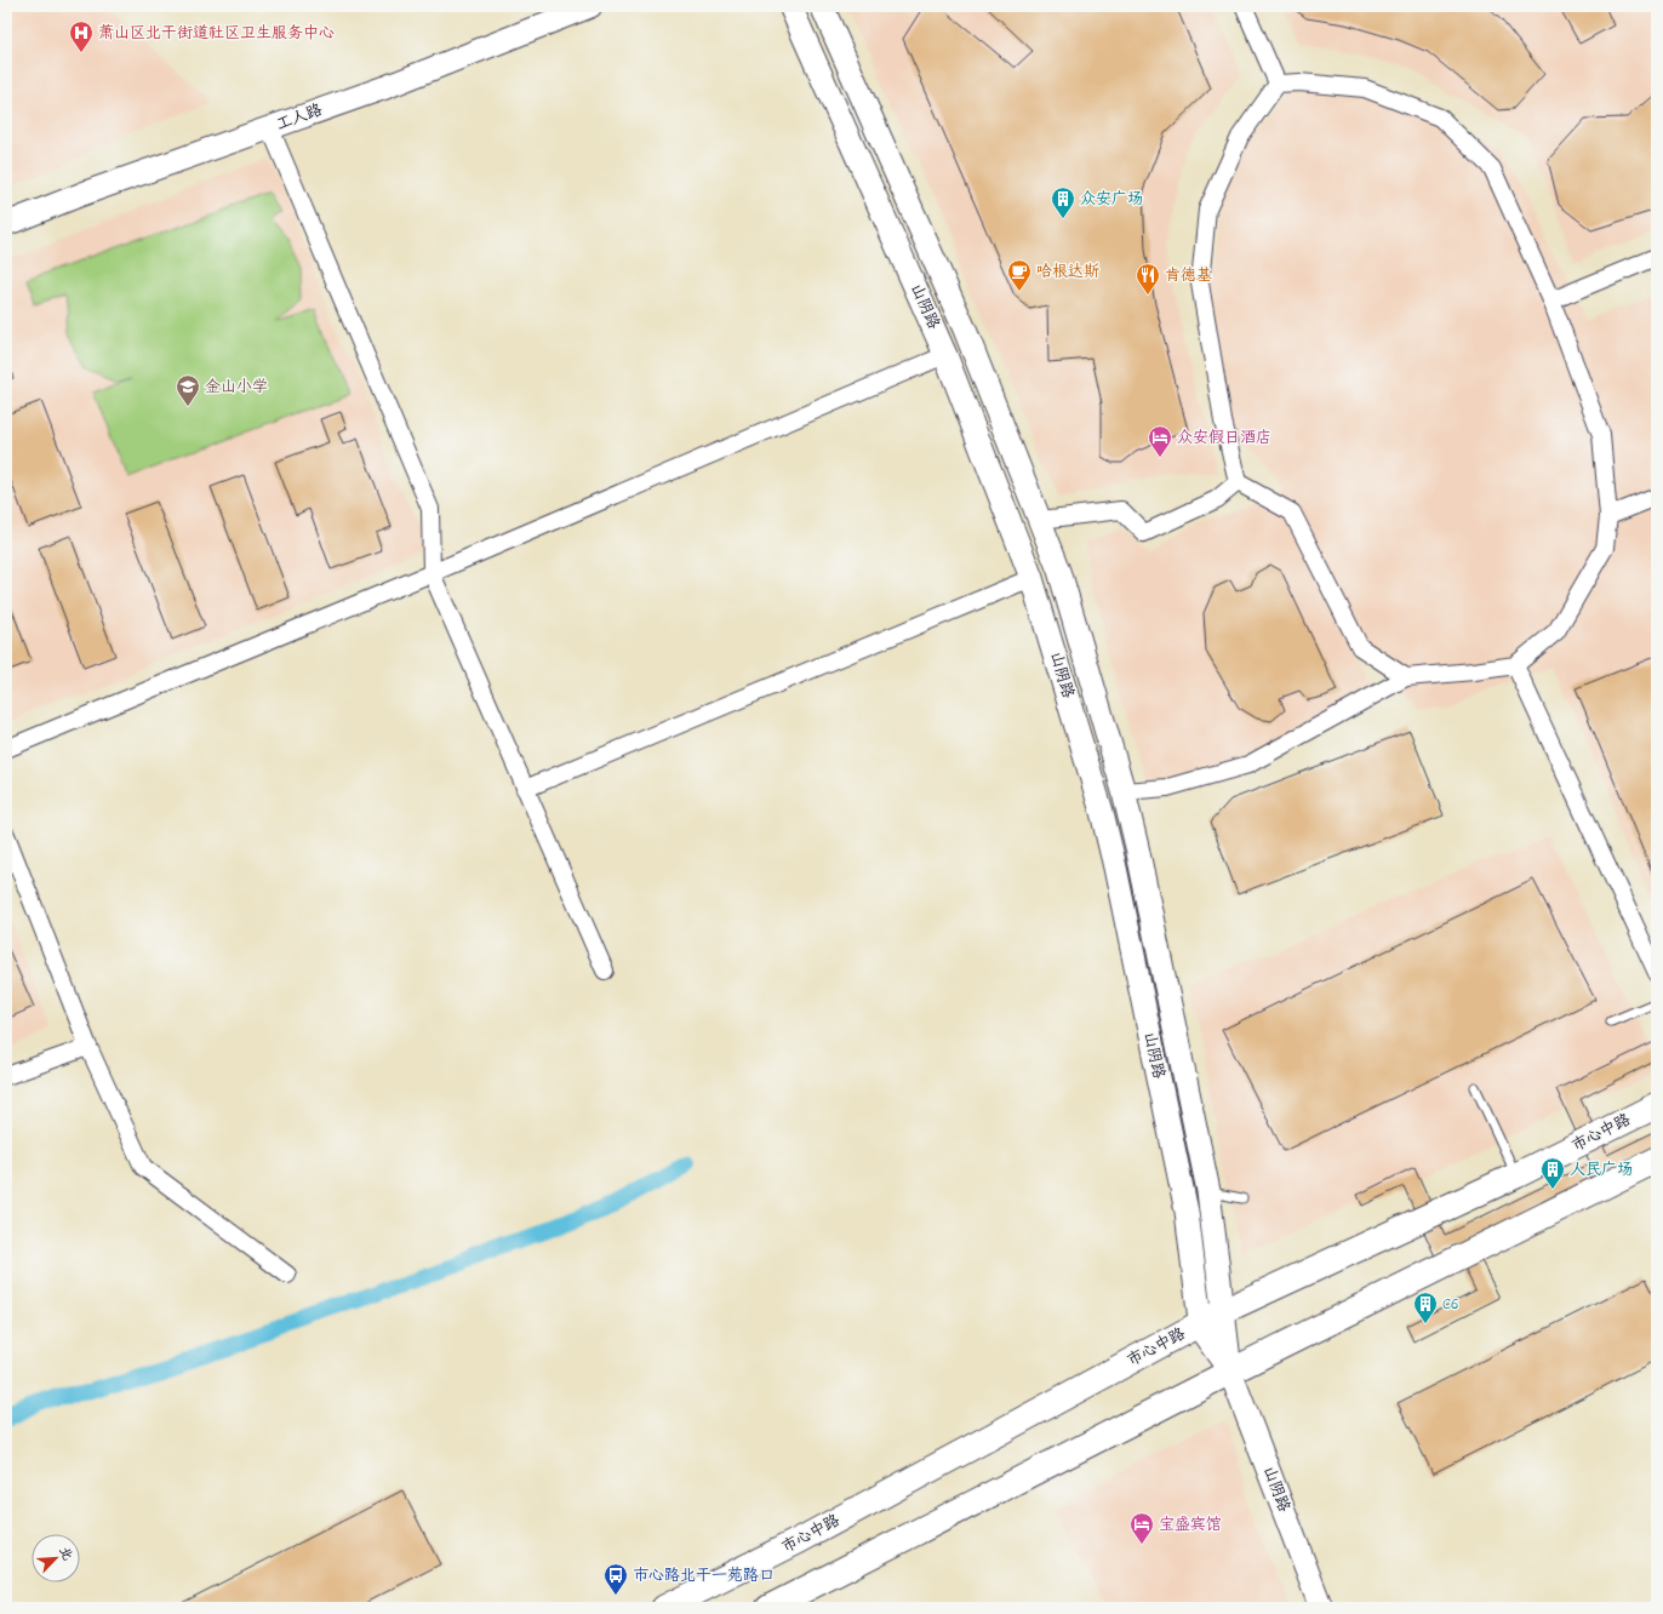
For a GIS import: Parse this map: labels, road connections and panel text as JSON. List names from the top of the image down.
{
  "streets": {
    "main road": ["工人路", "山阴路", "市心中路"]
  },
  "crossings": [
    ["山阴路", "市心中路"]
  ],
  "places": {
    "hospital": ["萧山区北干街道社区卫生服务中心"],
    "building": ["众安广场", "人民广场", "C6"],
    "cafe": ["哈根达斯"],
    "restaurant": ["肯德基"],
    "school or university": ["金山小学"],
    "hotel": ["众安假日酒店", "宝盛宾馆"],
    "bus stop": ["市心路北干一苑路口"]
  },
  "north": "top right"
}
